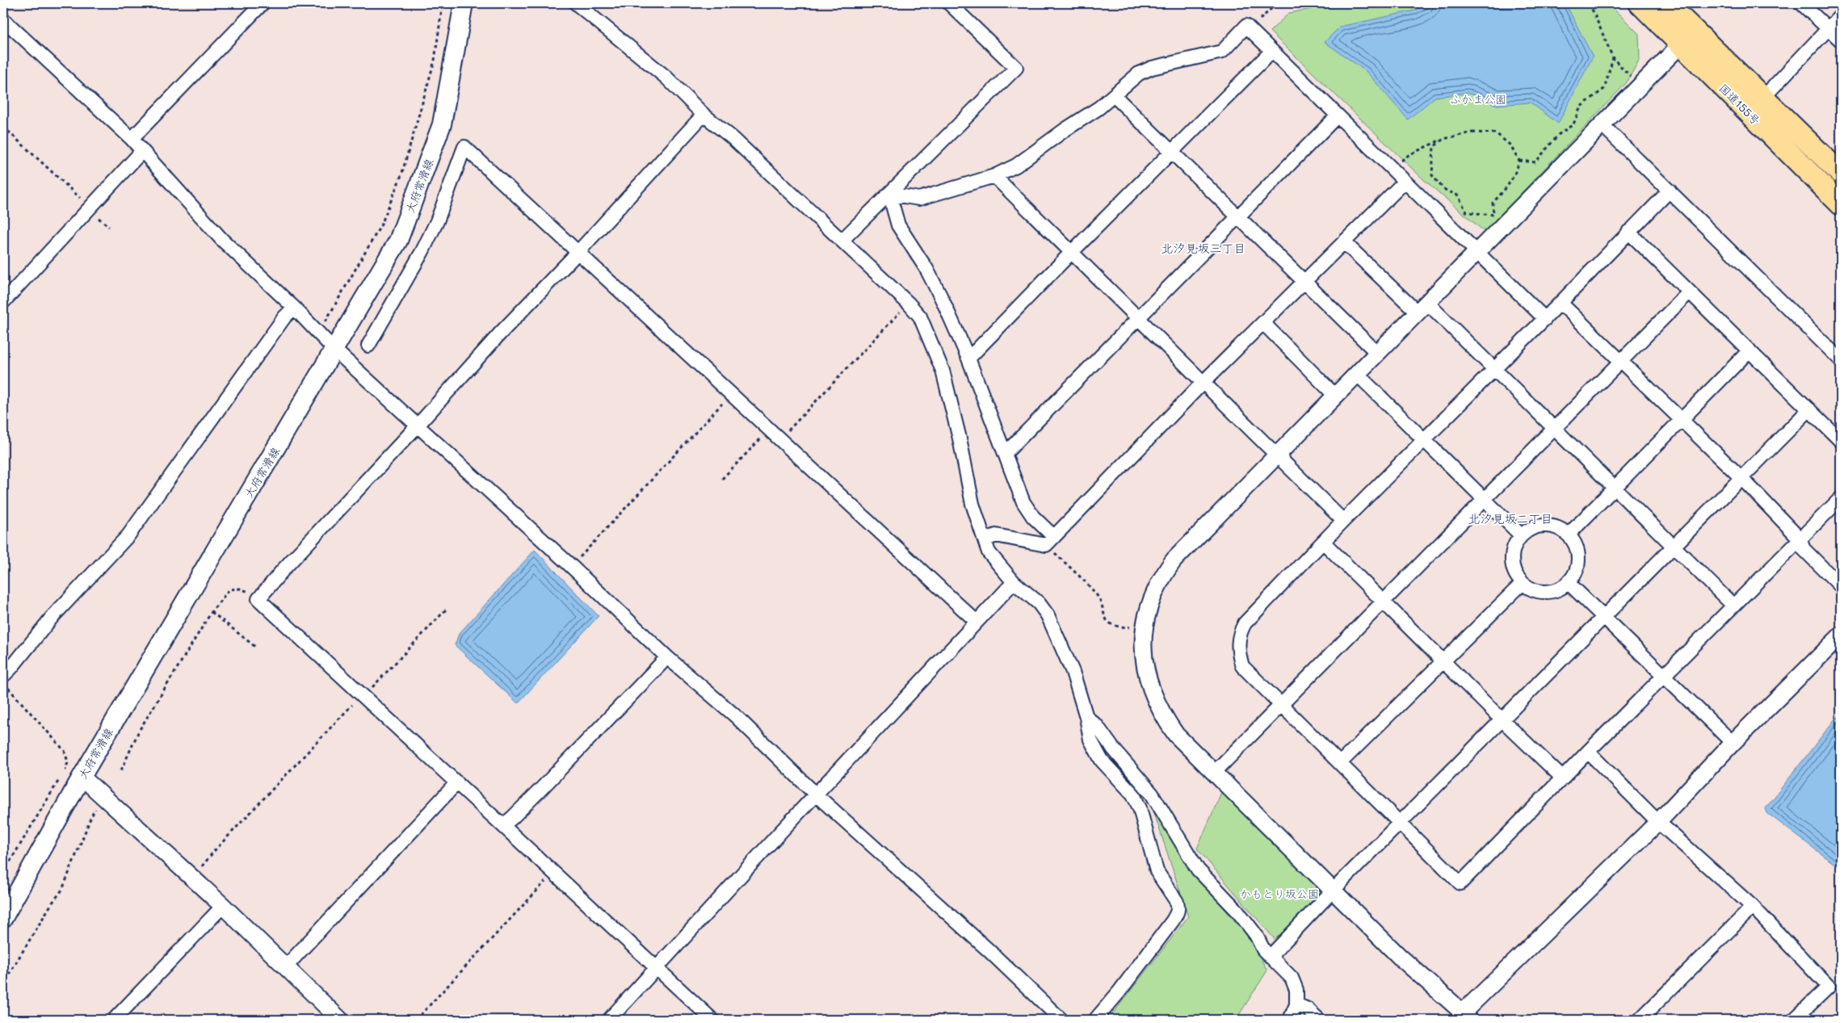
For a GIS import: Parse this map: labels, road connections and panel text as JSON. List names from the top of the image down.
{
  "streets": {
    "highway": ["国道155号"],
    "main road": ["大府常滑線"]
  },
  "districts": ["北汐見坂三丁目", "北汐見坂二丁目"],
  "parks": ["ふかま公園", "かもとり坂公園"]
}
